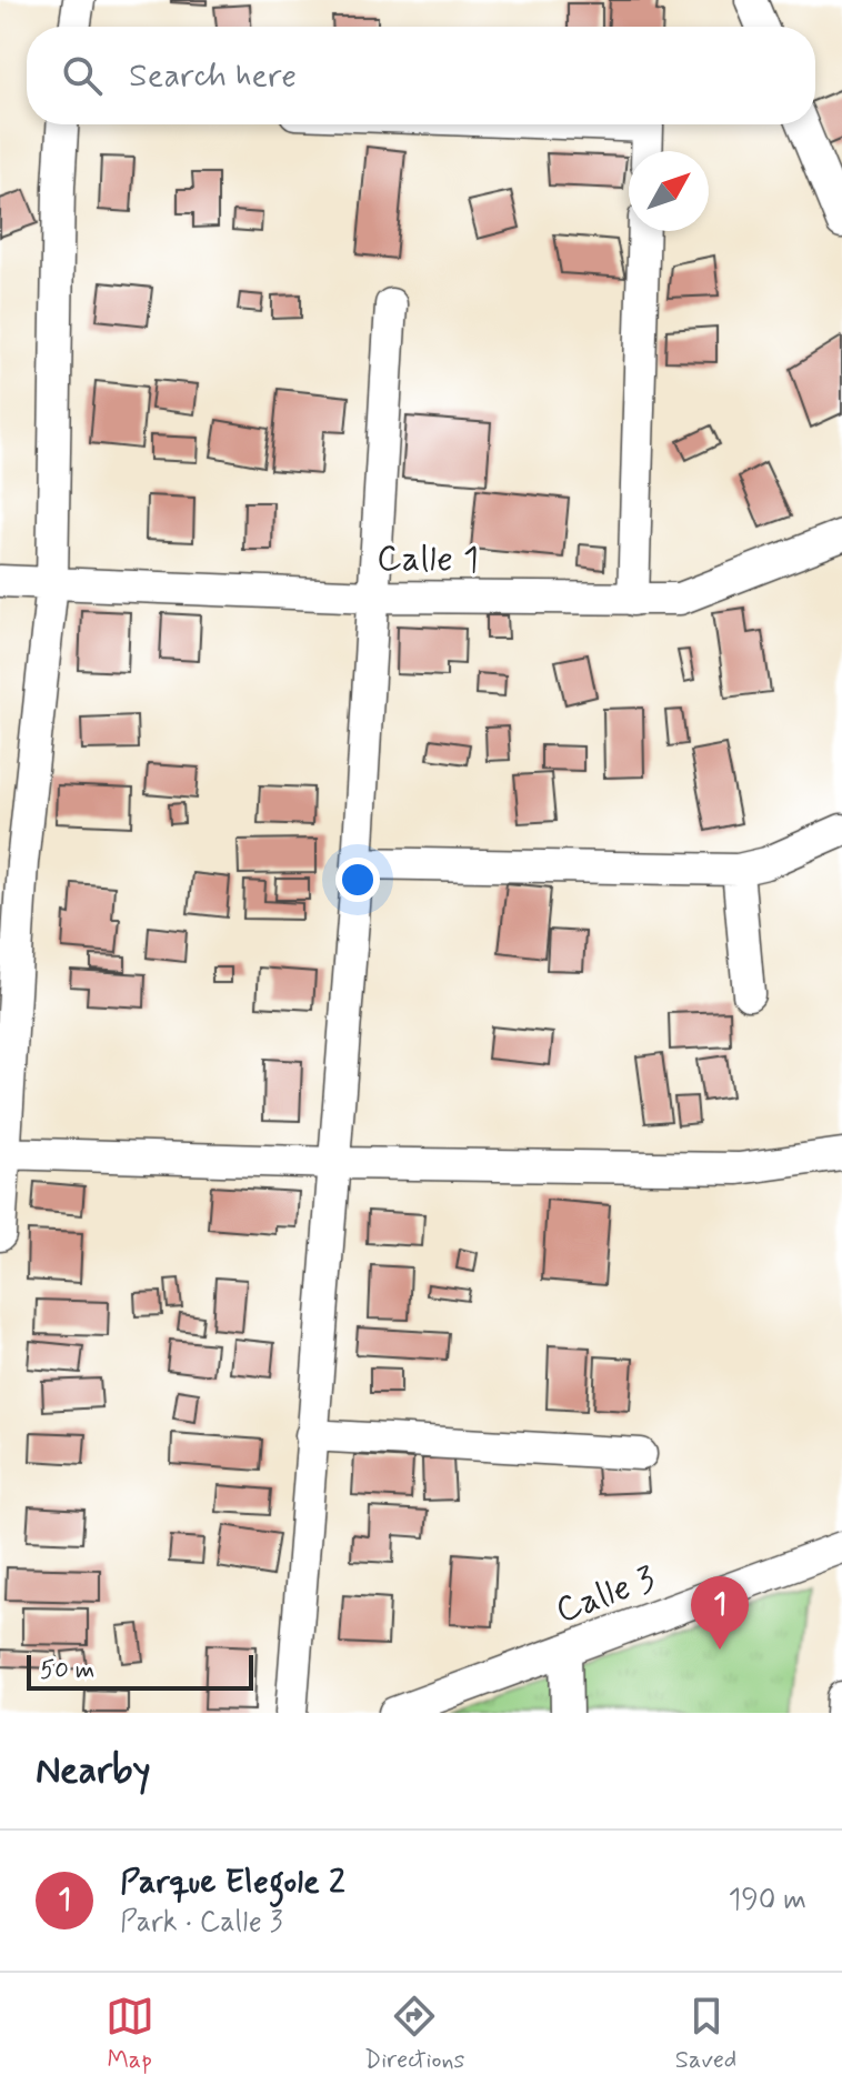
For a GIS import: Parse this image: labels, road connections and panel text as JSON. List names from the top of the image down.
{
  "streets": {
    "street": ["Calle 1", "Calle 3"]
  },
  "scale_bar": "50 m",
  "north": "top right",
  "page": {
    "search": "Search here",
    "pins": "1",
    "scale": "50 m",
    "heading": "Nearby",
    "list": [
      {
        "mark": "1",
        "name": "Parque Elegole 2",
        "note": "Park · Calle 3",
        "value": "190 m"
      }
    ],
    "nav": ["Map", "Directions", "Saved"]
  }
}
